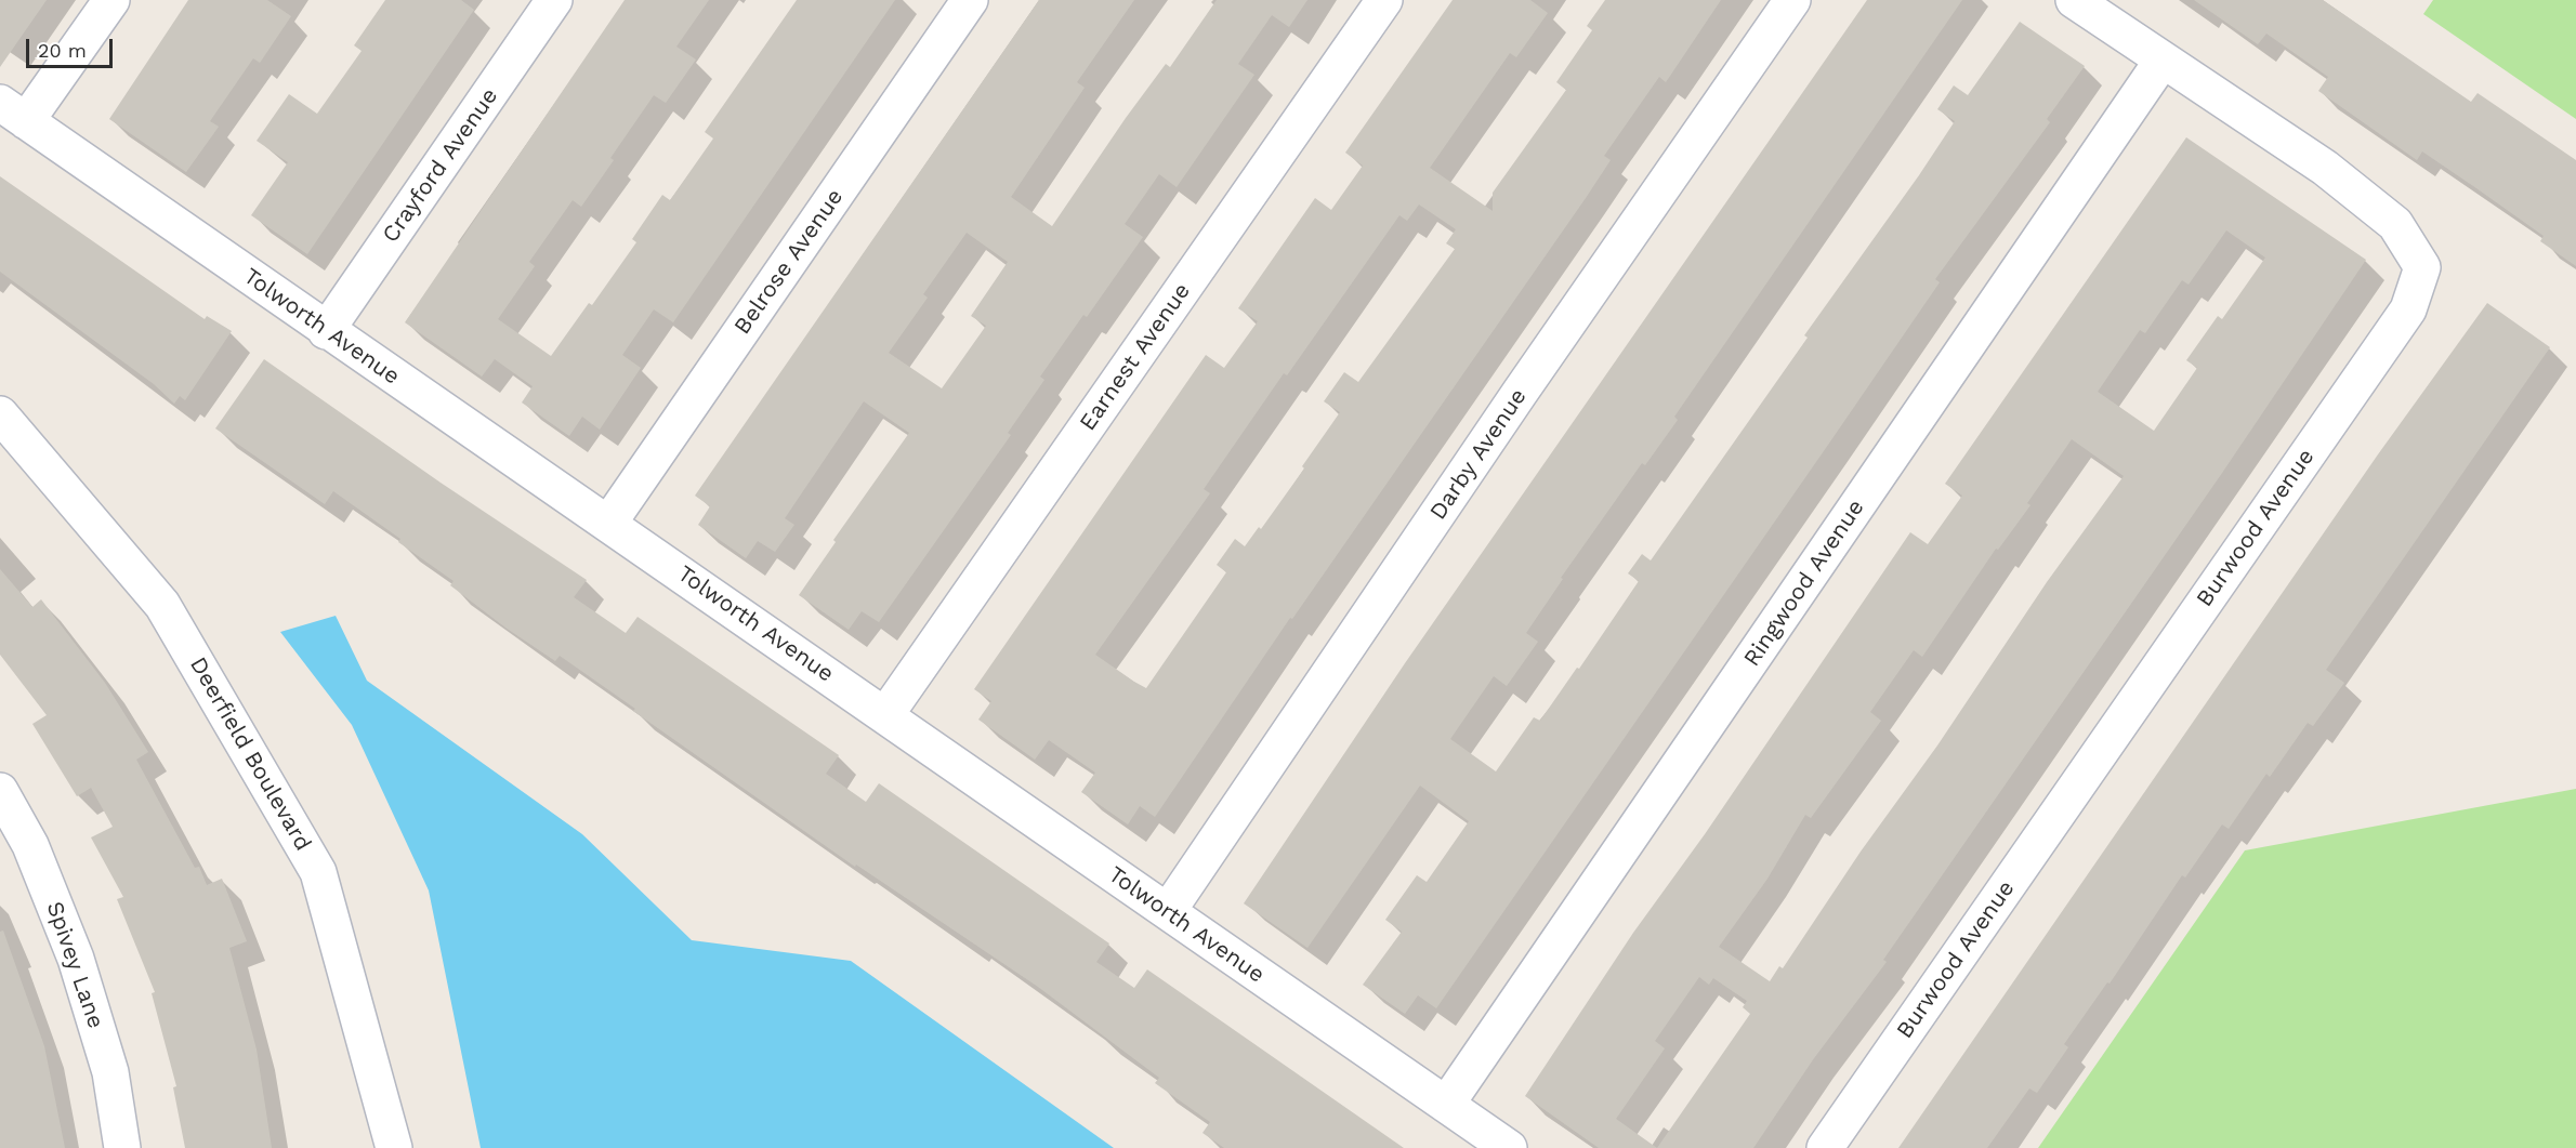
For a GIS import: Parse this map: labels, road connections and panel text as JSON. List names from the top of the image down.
{
  "streets": {
    "street": [
      "Crayford Avenue",
      "Belrose Avenue",
      "Tolworth Avenue",
      "Earnest Avenue",
      "Darby Avenue",
      "Burwood Avenue",
      "Ringwood Avenue",
      "Deerfield Boulevard",
      "Spivey Lane"
    ]
  },
  "crossings": [
    ["Crayford Avenue", "Tolworth Avenue"],
    ["Belrose Avenue", "Tolworth Avenue"],
    ["Tolworth Avenue", "Earnest Avenue"],
    ["Tolworth Avenue", "Darby Avenue"],
    ["Tolworth Avenue", "Ringwood Avenue"],
    ["Burwood Avenue", "Ringwood Avenue"]
  ],
  "scale_bar": "20 m"
}
